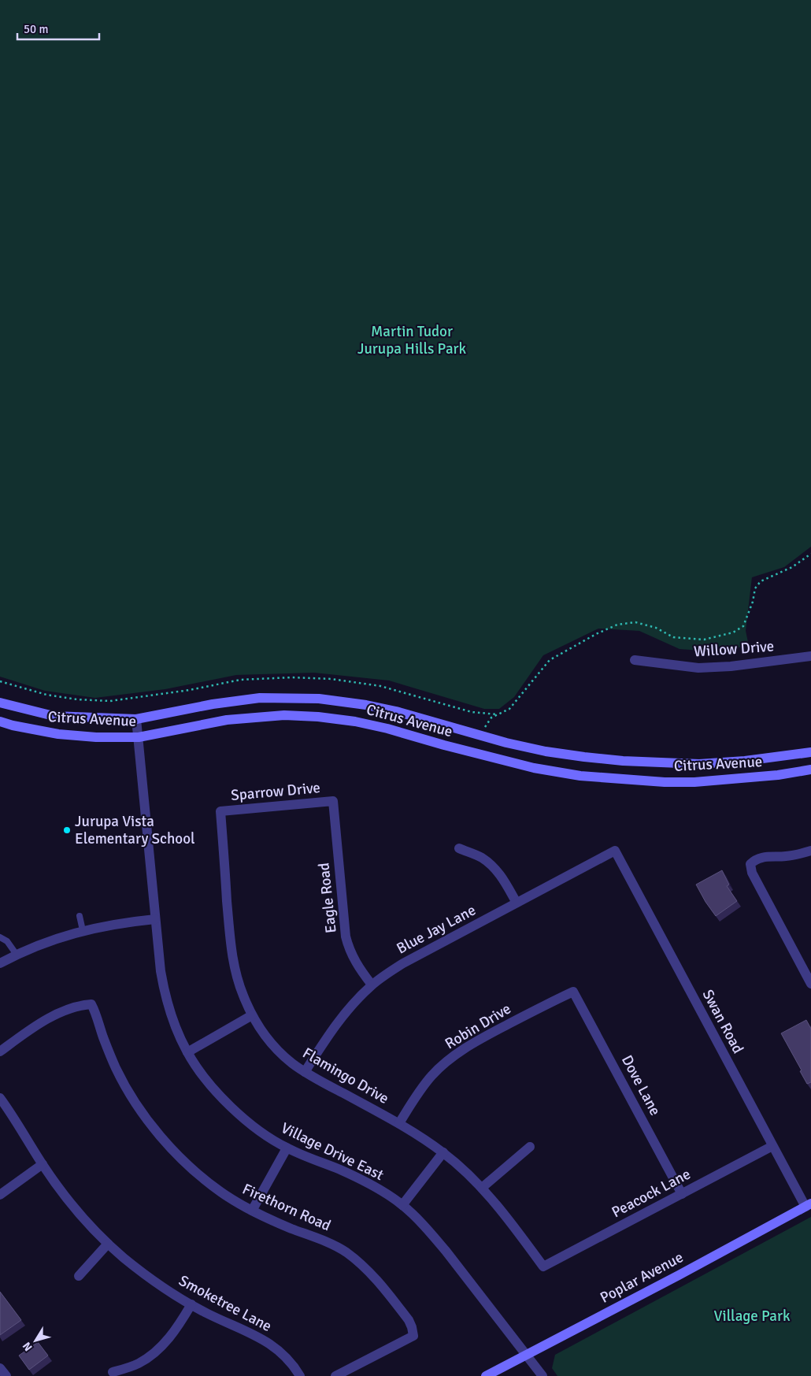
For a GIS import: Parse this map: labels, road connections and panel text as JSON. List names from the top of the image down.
{
  "streets": {
    "street": [
      "Willow Drive",
      "Citrus Avenue",
      "Sparrow Drive",
      "Eagle Road",
      "Blue Jay Lane",
      "Swan Road",
      "Robin Drive",
      "Flamingo Drive",
      "Dove Lane",
      "Village Drive East",
      "Peacock Lane",
      "Firethorn Road",
      "Poplar Avenue",
      "Smoketree Lane"
    ]
  },
  "crossings": [
    ["Citrus Avenue", "Village Drive East"],
    ["Sparrow Drive", "Eagle Road"],
    ["Sparrow Drive", "Flamingo Drive"],
    ["Eagle Road", "Blue Jay Lane"],
    ["Blue Jay Lane", "Swan Road"],
    ["Blue Jay Lane", "Flamingo Drive"],
    ["Swan Road", "Peacock Lane"],
    ["Swan Road", "Poplar Avenue"],
    ["Robin Drive", "Flamingo Drive"],
    ["Robin Drive", "Dove Lane"],
    ["Flamingo Drive", "Peacock Lane"],
    ["Dove Lane", "Peacock Lane"],
    ["Village Drive East", "Poplar Avenue"]
  ],
  "parks": ["Martin Tudor Jurupa Hills Park", "Village Park"],
  "places": ["Jurupa Vista Elementary School"],
  "scale_bar": "50 m",
  "north": "bottom left"
}
